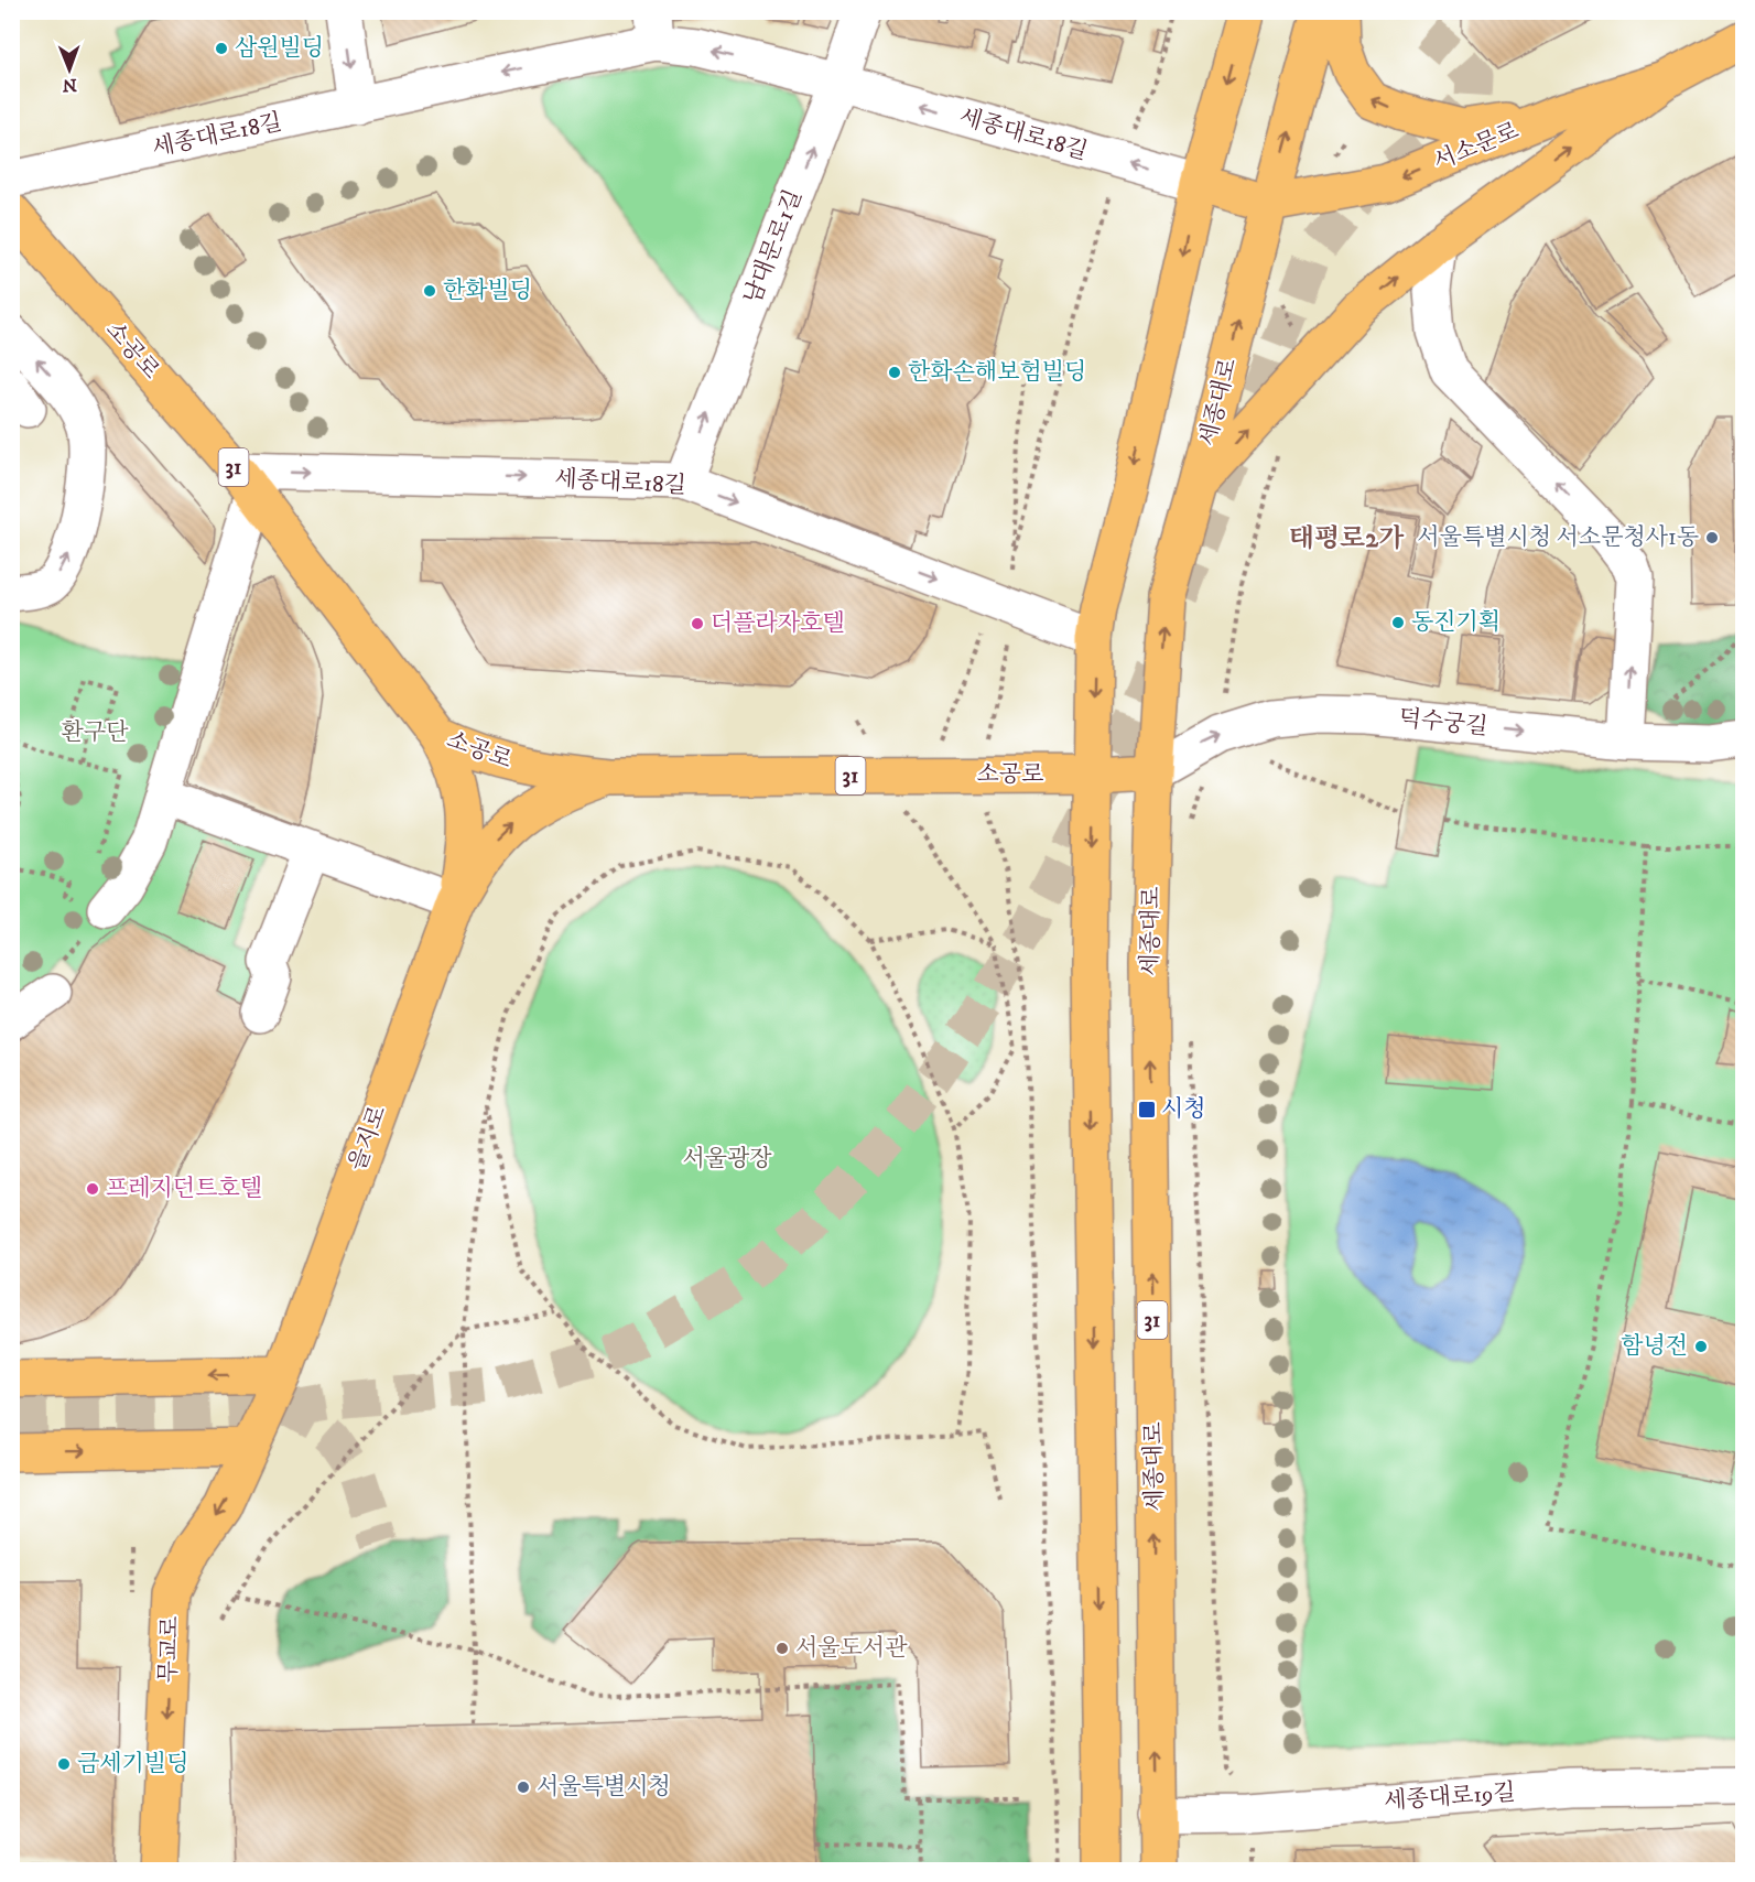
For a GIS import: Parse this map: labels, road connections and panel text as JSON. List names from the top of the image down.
{
  "streets": {
    "main road": [
      "서소문로",
      "소공로",
      "세종대로",
      "31",
      "을지로",
      "무교로"
    ],
    "street": [
      "세종대로18길",
      "남대문로1길",
      "덕수궁길",
      "세종대로19길"
    ]
  },
  "crossings": [
    ["세종대로18길", "서소문로"],
    ["세종대로18길", "남대문로1길"],
    ["세종대로18길", "소공로"],
    ["서소문로", "세종대로"],
    ["소공로", "세종대로"],
    ["소공로", "덕수궁길"],
    ["소공로", "을지로"],
    ["세종대로", "덕수궁길"],
    ["세종대로", "세종대로19길"],
    ["을지로", "무교로"]
  ],
  "one_way": ["남대문로1길", "덕수궁길", "무교로"],
  "districts": ["태평로2가"],
  "parks": ["환구단", "서울광장"],
  "places": {
    "other": [
      "삼원빌딩",
      "한화빌딩",
      "한화손해보험빌딩",
      "서울특별시청 서소문청사1동",
      "동진기획",
      "더플라자호텔",
      "프레지던트호텔",
      "함녕전",
      "서울도서관",
      "금세기빌딩",
      "서울특별시청"
    ],
    "transit": ["시청"]
  },
  "north": "bottom"
}
